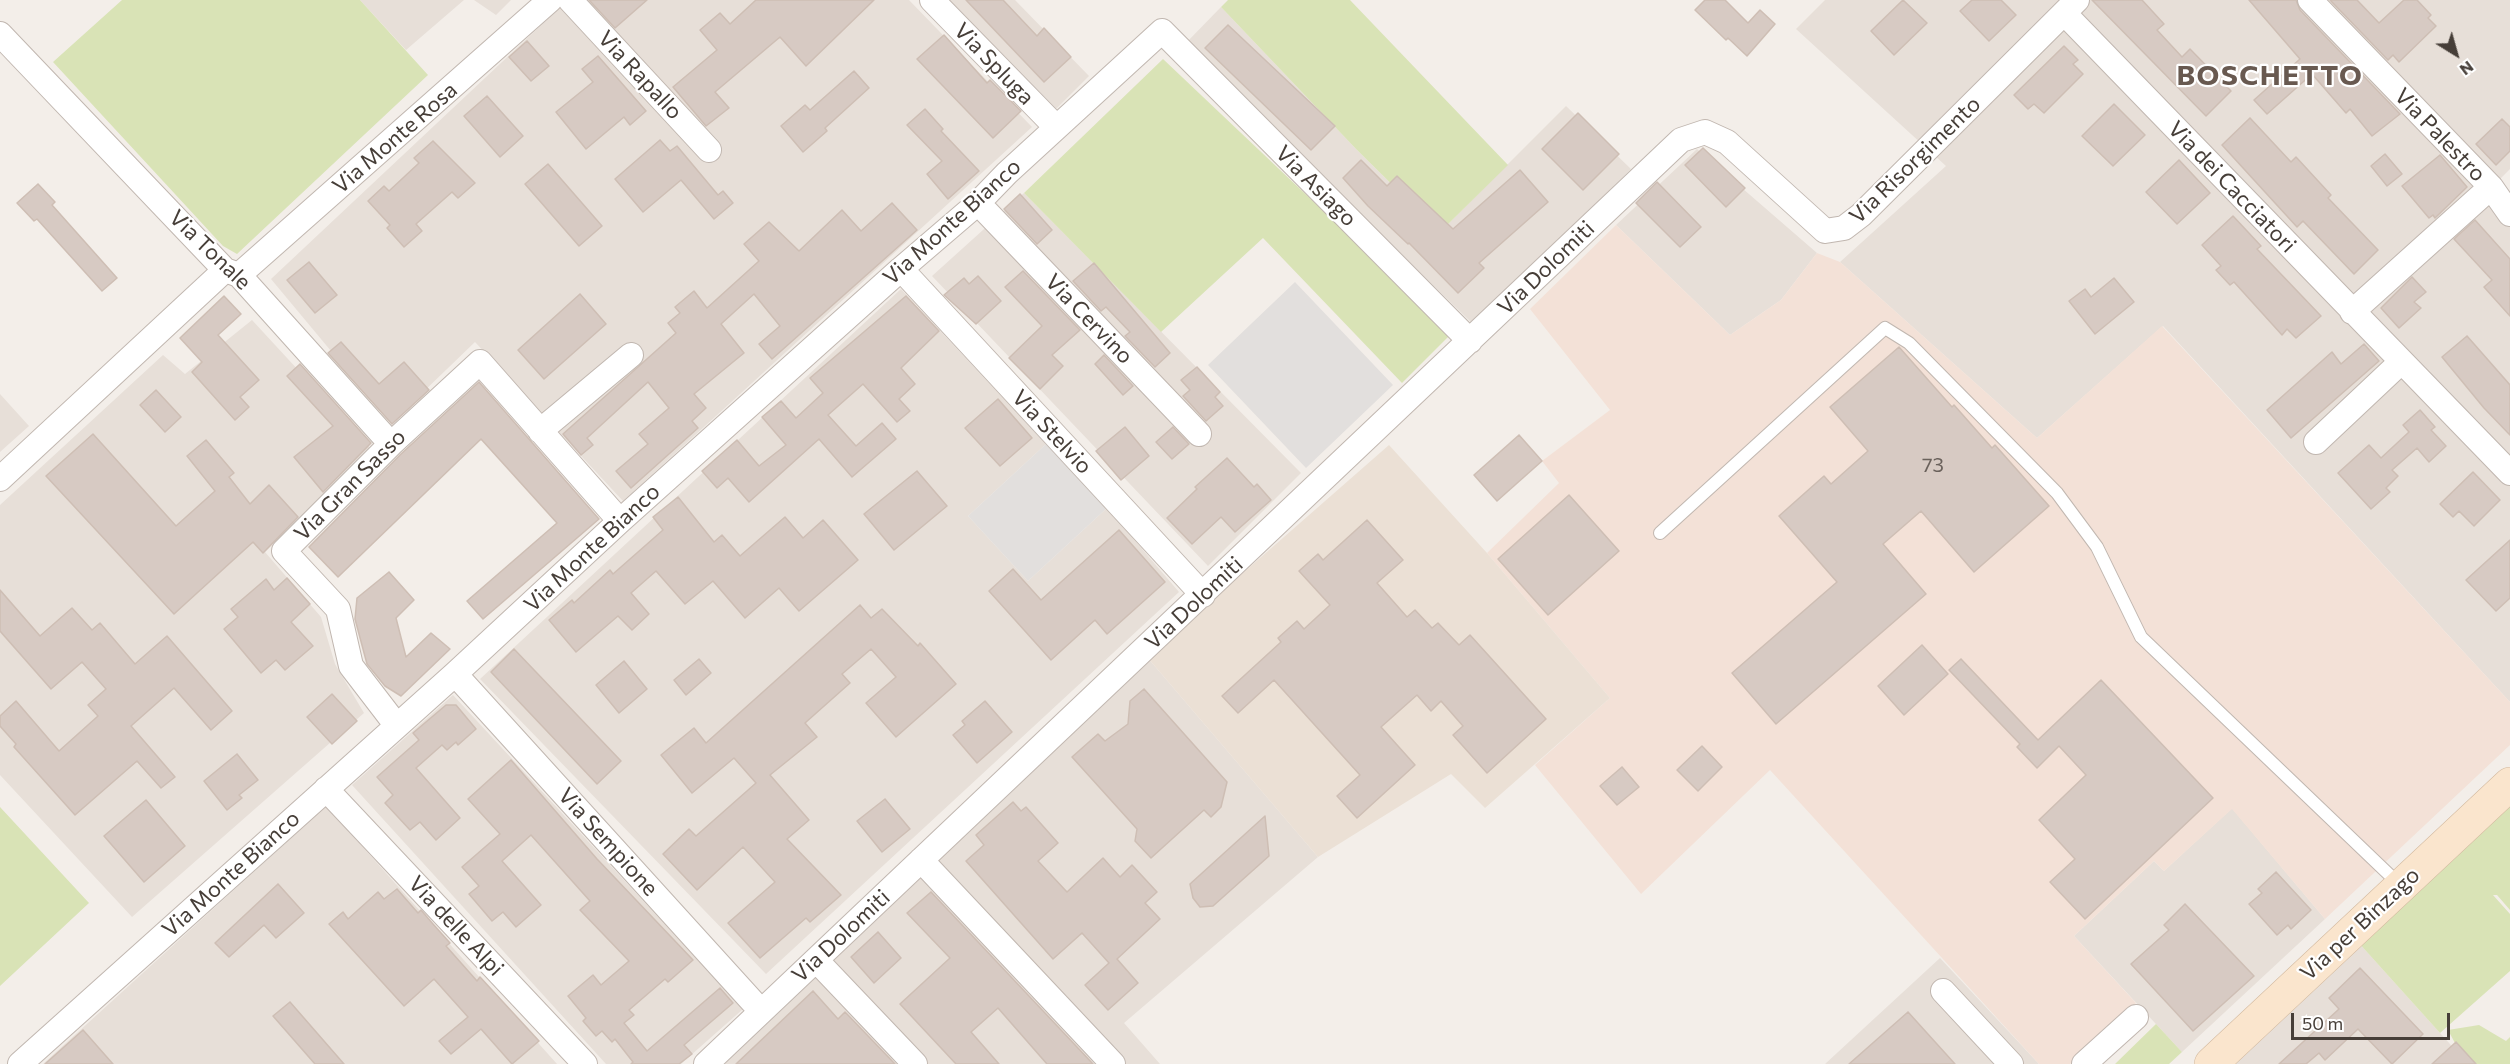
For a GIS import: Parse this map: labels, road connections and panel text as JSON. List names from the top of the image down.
{
  "streets": {
    "main road": ["Via per Binzago"],
    "street": [
      "Via Spluga",
      "Via Rapallo",
      "Via Palestro",
      "Via Monte Rosa",
      "Via Risorgimento",
      "Via Asiago",
      "Via dei Cacciatori",
      "Via Monte Bianco",
      "Via Tonale",
      "Via Dolomiti",
      "Via Cervino",
      "Via Stelvio",
      "Via Gran Sasso",
      "Via Sempione",
      "Via delle Alpi"
    ]
  },
  "crossings": [
    ["Via Spluga", "Via Monte Bianco"],
    ["Via Palestro", "Via dei Cacciatori"],
    ["Via Monte Rosa", "Via Tonale"],
    ["Via Risorgimento", "Via dei Cacciatori"],
    ["Via Risorgimento", "Via Dolomiti"],
    ["Via Asiago", "Via Monte Bianco"],
    ["Via Asiago", "Via Dolomiti"],
    ["Via Monte Bianco", "Via Cervino"],
    ["Via Monte Bianco", "Via Stelvio"],
    ["Via Monte Bianco", "Via Gran Sasso"],
    ["Via Monte Bianco", "Via Sempione"],
    ["Via Monte Bianco", "Via delle Alpi"],
    ["Via Tonale", "Via Gran Sasso"],
    ["Via Dolomiti", "Via Stelvio"],
    ["Via Dolomiti", "Via Sempione"]
  ],
  "districts": ["BOSCHETTO"],
  "house_numbers": ["73"],
  "scale_bar": "50 m",
  "north": "bottom right"
}
